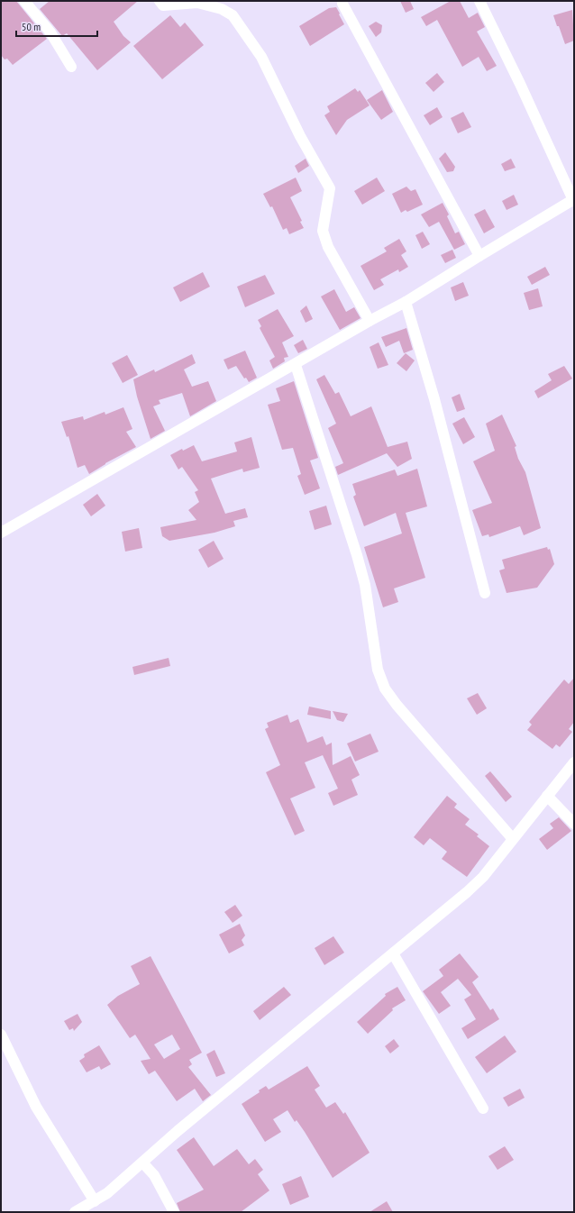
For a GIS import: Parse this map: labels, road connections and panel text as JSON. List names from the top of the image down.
{
  "scale_bar": "50 m"
}
